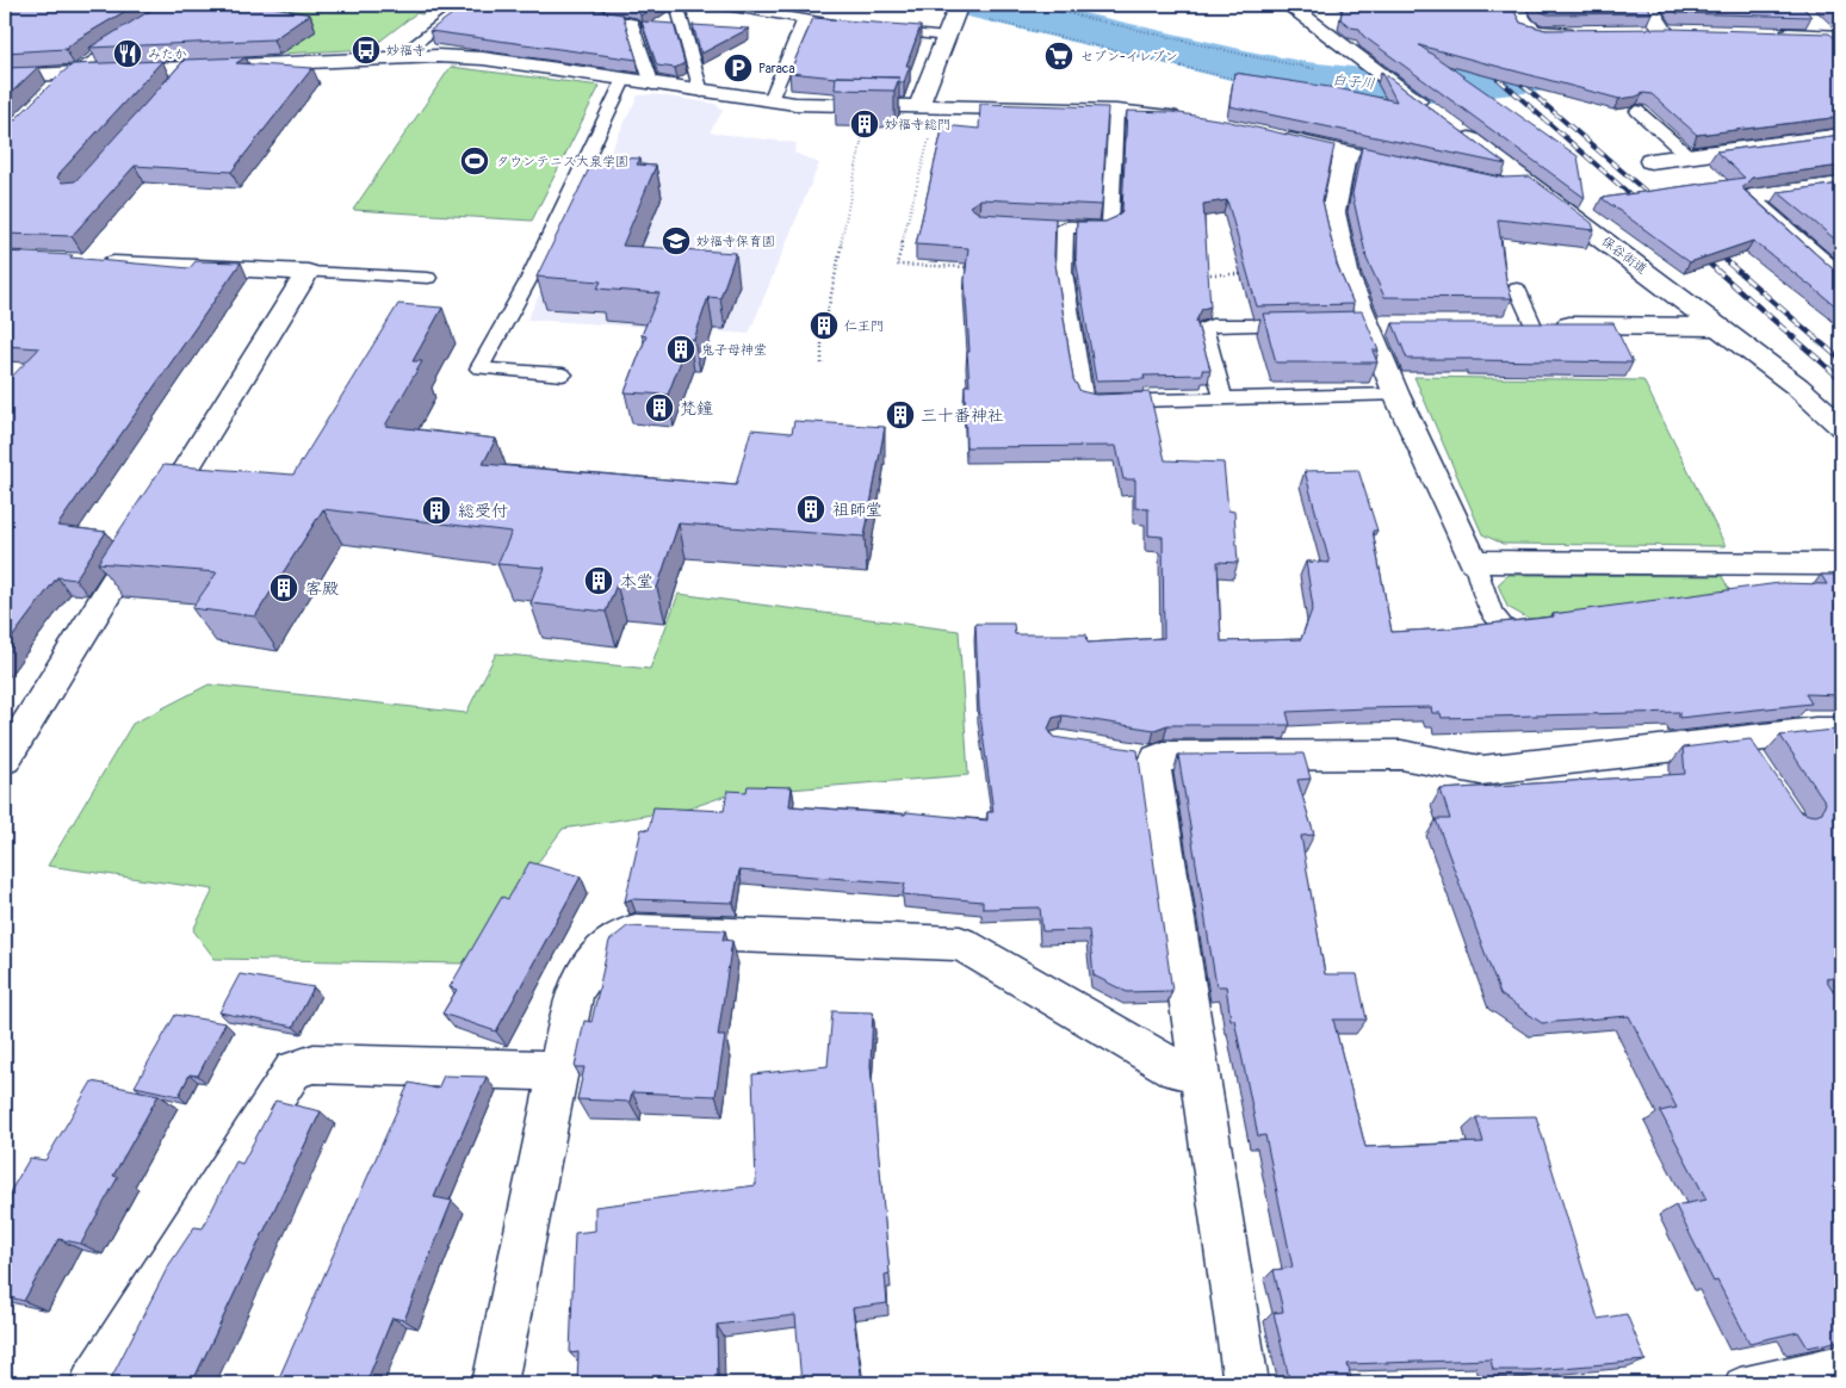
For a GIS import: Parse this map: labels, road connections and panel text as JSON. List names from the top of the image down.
{
  "streets": {
    "street": ["保谷街道"]
  },
  "water": ["白子川"],
  "places": {
    "bus stop": ["妙福寺"],
    "restaurant": ["みたか"],
    "supermarket": ["セブン-イレブン"],
    "parking": ["Paraca"],
    "building": [
      "妙福寺総門",
      "仁王門",
      "鬼子母神堂",
      "梵鐘",
      "三十番神社",
      "祖師堂",
      "総受付",
      "本堂",
      "客殿"
    ],
    "sports": ["タウンテニス大泉学園"],
    "school or university": ["妙福寺保育園"]
  }
}
